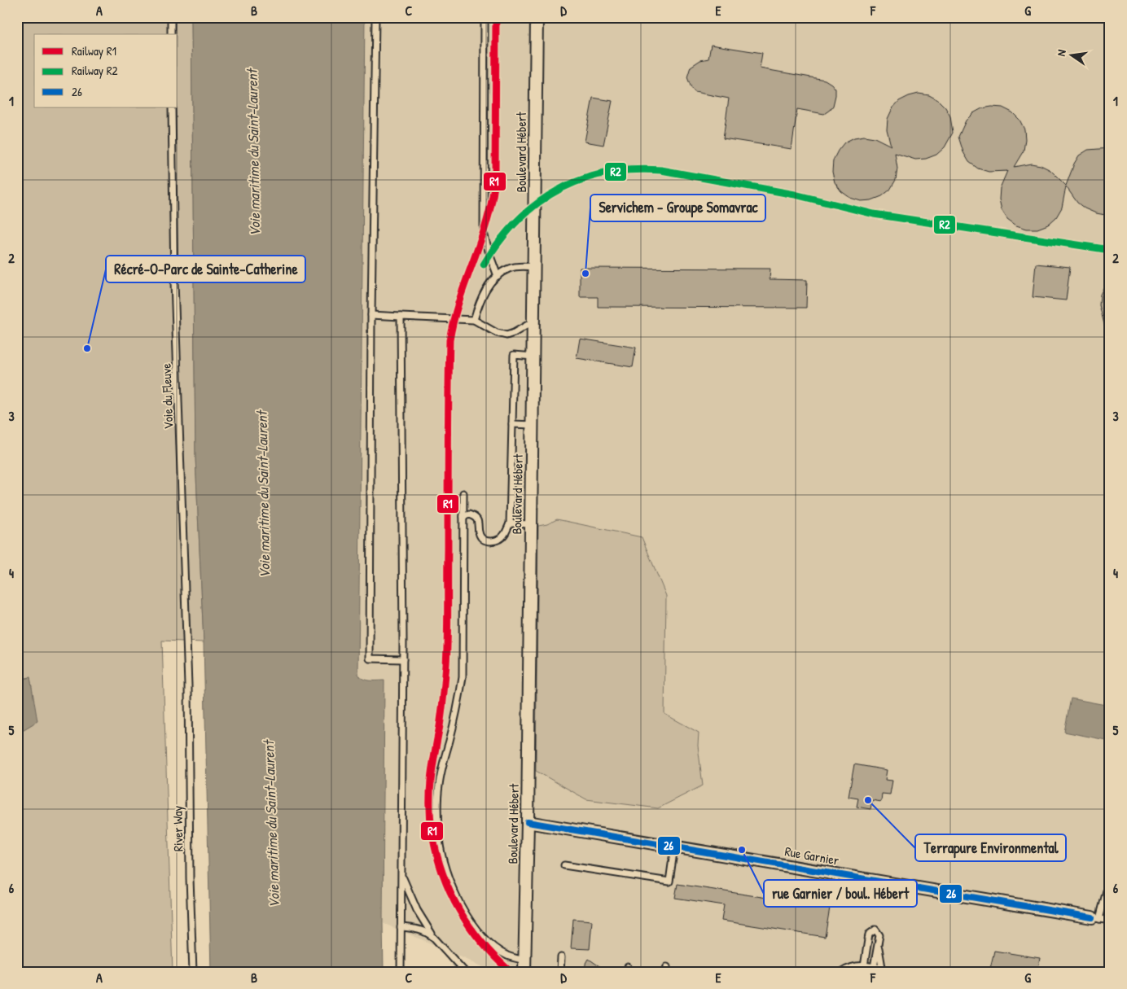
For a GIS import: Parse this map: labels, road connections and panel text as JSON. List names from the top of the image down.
{
  "streets": {
    "street": ["Boulevard Hébert", "Rue Garnier"],
    "lane": ["Voie du Fleuve", "River Way"]
  },
  "crossings": [
    ["Boulevard Hébert", "Rue Garnier"],
    ["Voie du Fleuve", "River Way"]
  ],
  "water": ["Voie maritime du Saint-Laurent"],
  "places": [
    "Servichem - Groupe Somavrac",
    "Récré-O-Parc de Sainte-Catherine",
    "Terrapure Environmental",
    "rue Garnier / boul. Hébert"
  ],
  "lines": ["rail line R1", "rail line R2", "transit line 26"],
  "legend": ["Railway R1", "Railway R2", "26"],
  "north": "left",
  "grid": {
    "columns": [
      "A",
      "B",
      "C",
      "D",
      "E",
      "F",
      "G"
    ],
    "rows": [
      "1",
      "2",
      "3",
      "4",
      "5",
      "6"
    ]
  }
}
